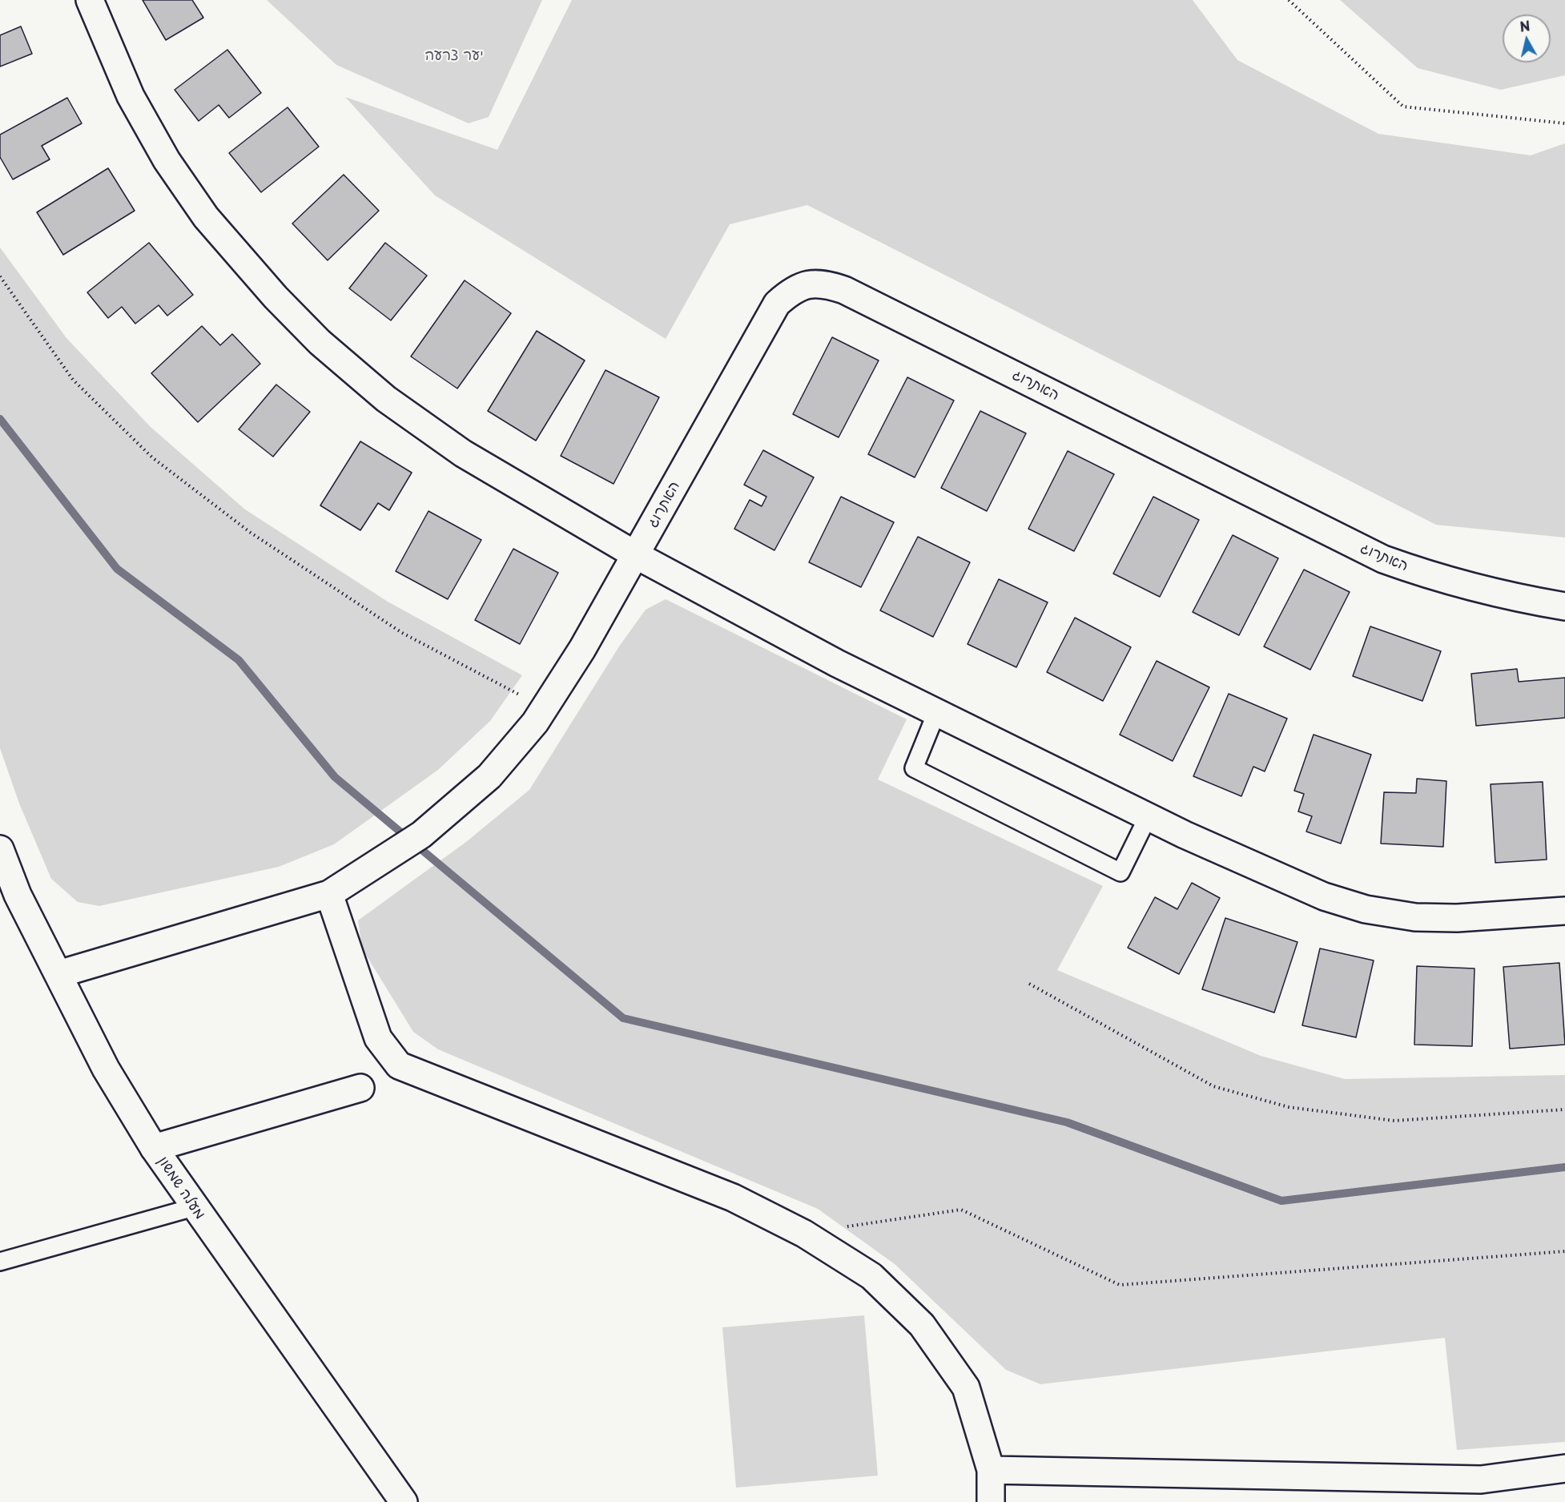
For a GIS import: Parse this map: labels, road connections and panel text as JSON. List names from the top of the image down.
{
  "streets": {
    "street": ["האתרוג", "מעלה שמשון"]
  },
  "crossings": [
    ["האתרוג", "מעלה שמשון"]
  ],
  "parks": ["יער צרעה"],
  "north": "top"
}
